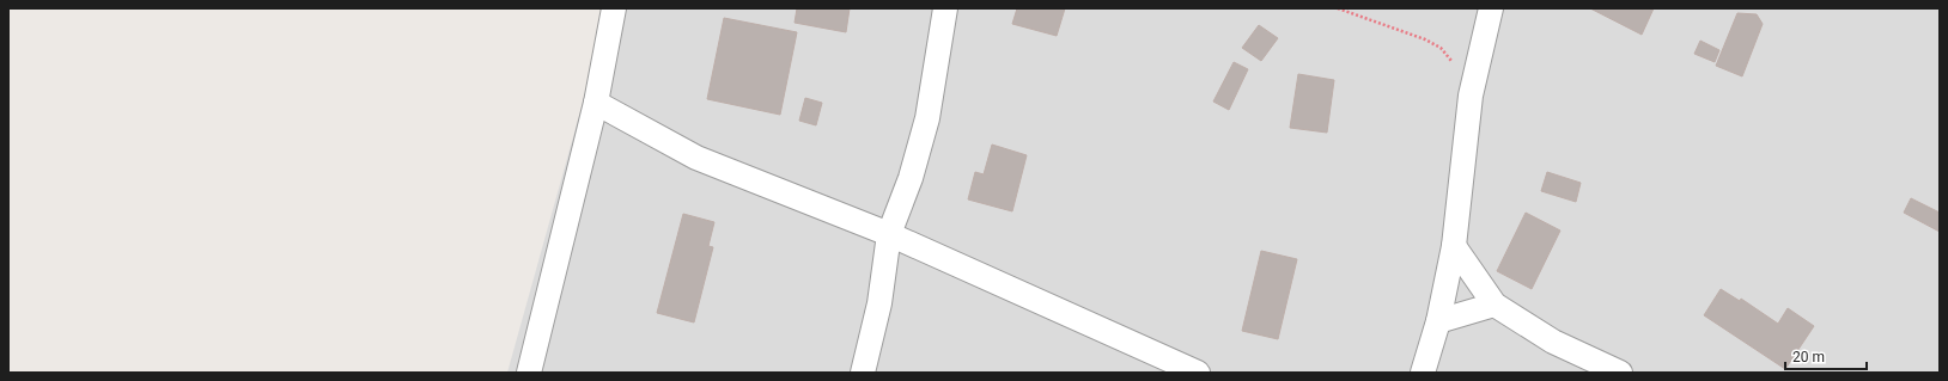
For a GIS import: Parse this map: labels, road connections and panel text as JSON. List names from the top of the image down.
{
  "scale_bar": "20 m"
}
